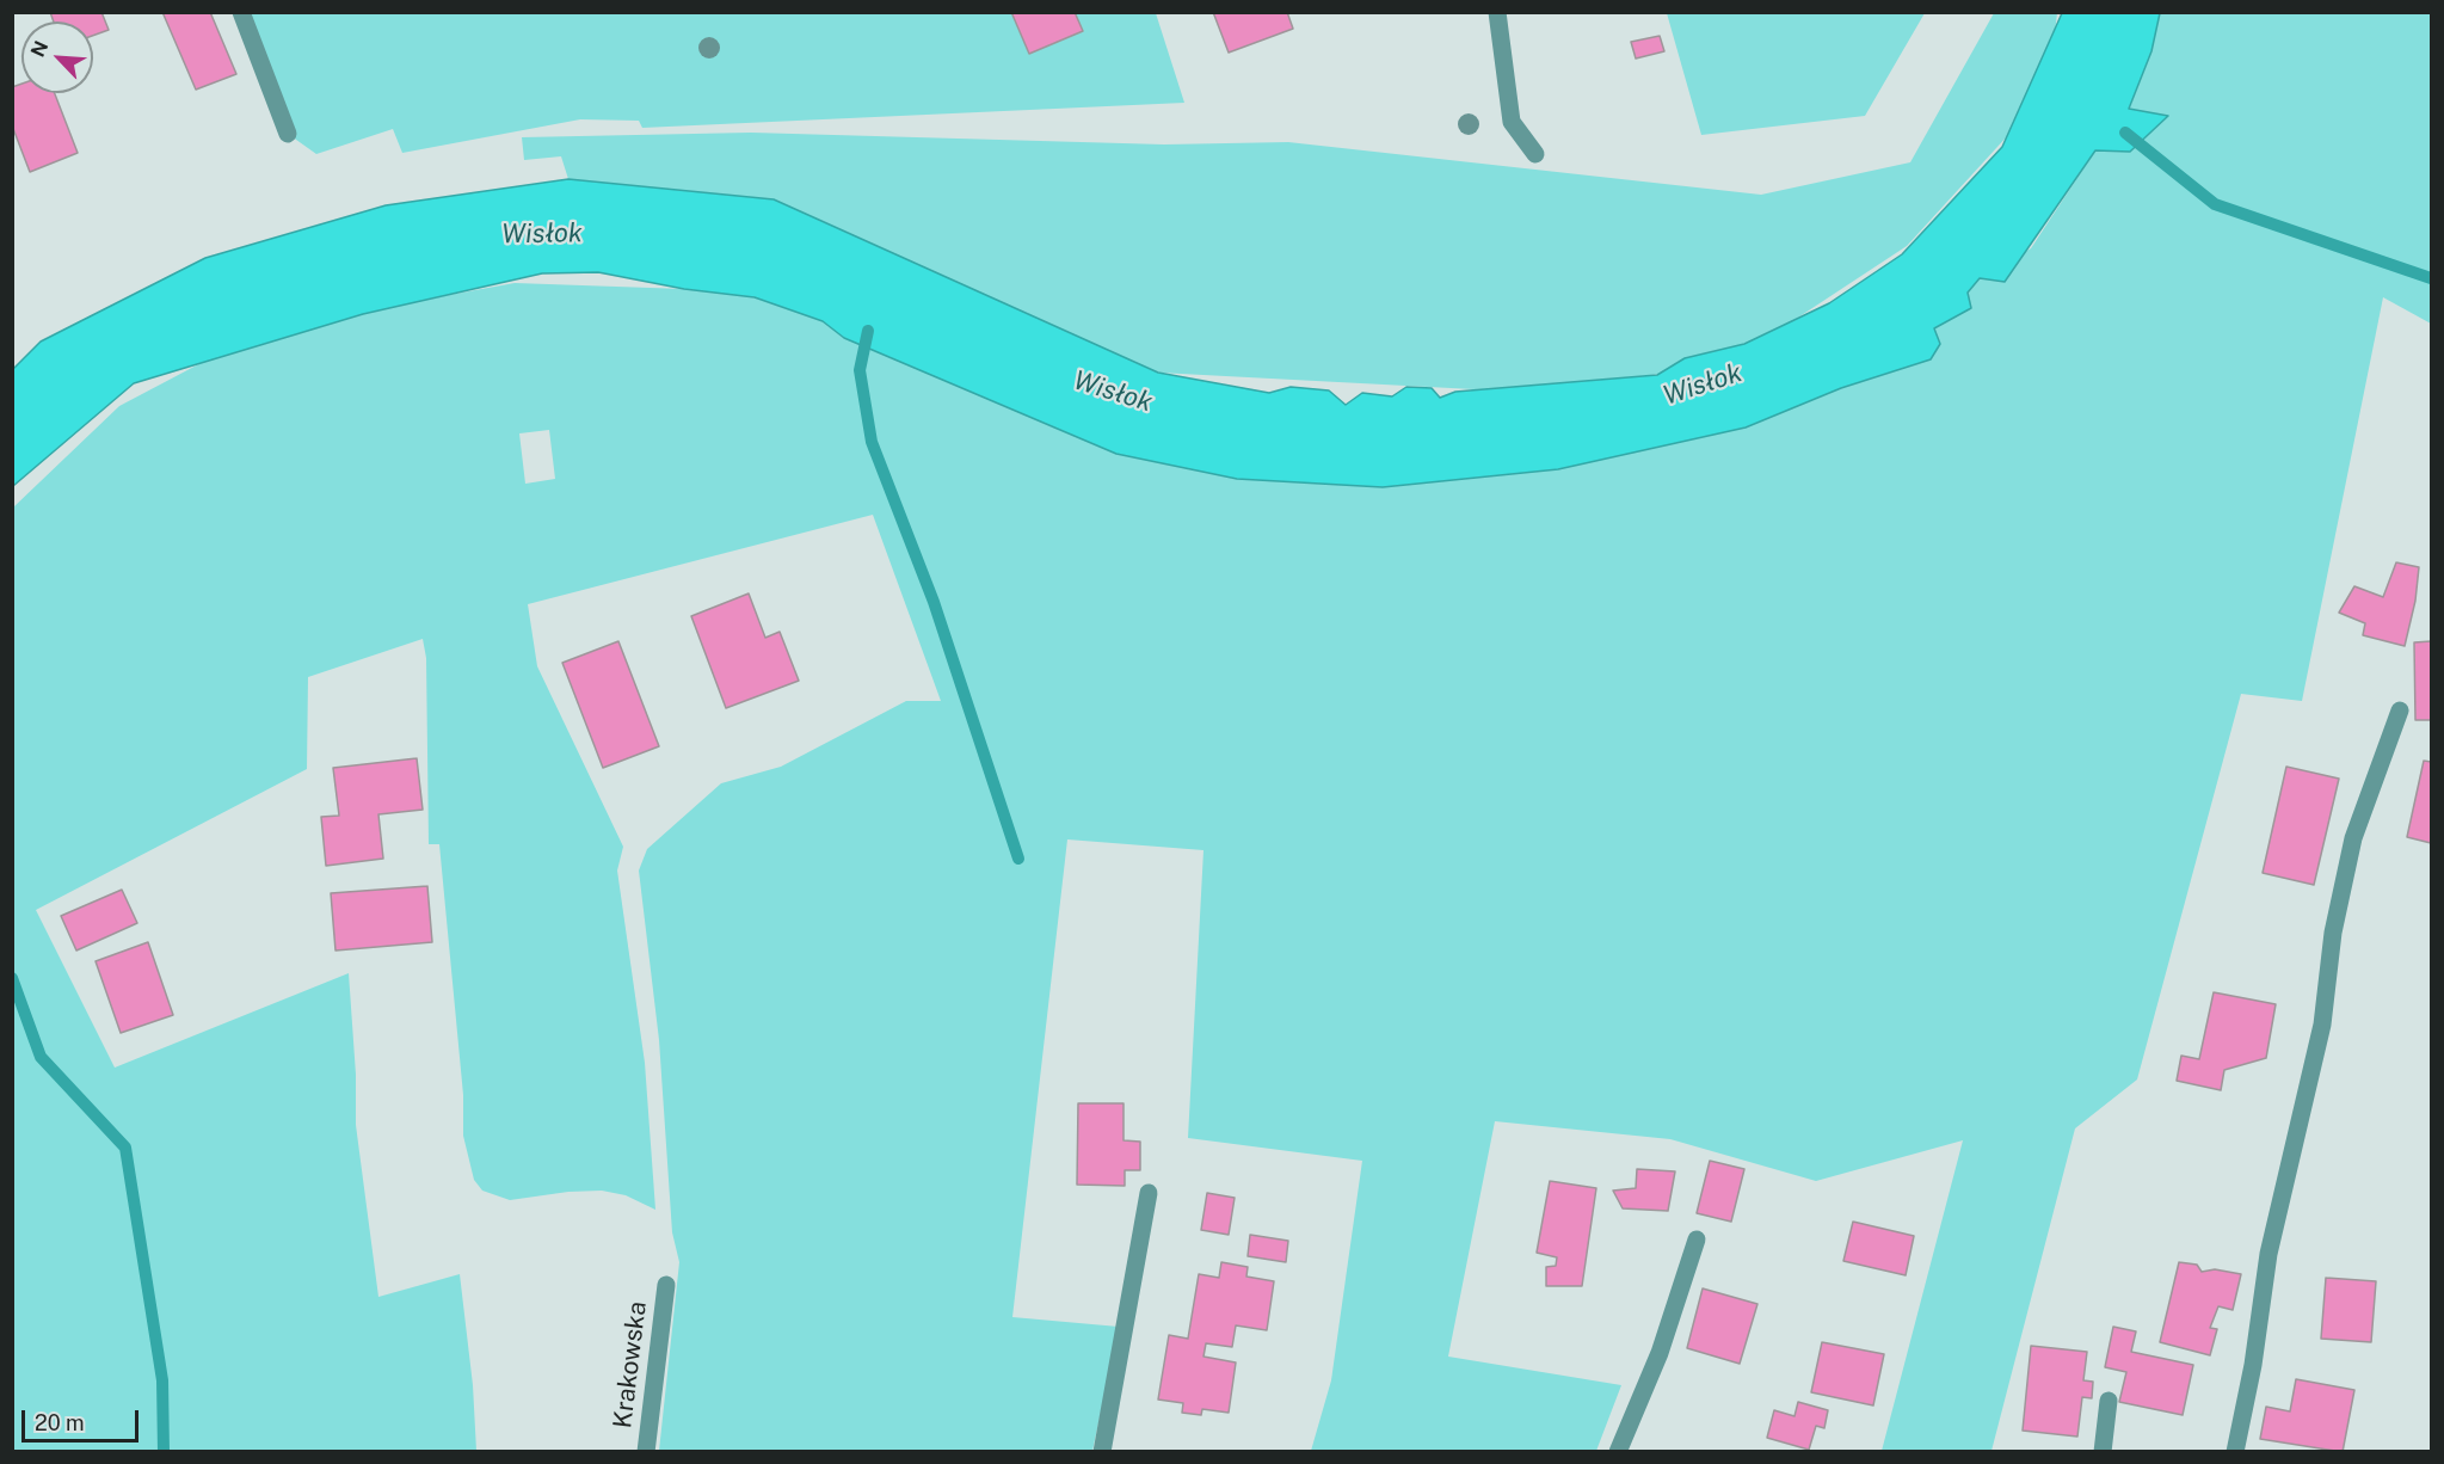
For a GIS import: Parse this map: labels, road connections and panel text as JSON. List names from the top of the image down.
{
  "streets": {
    "street": ["Krakowska"]
  },
  "water": ["Wisłok"],
  "scale_bar": "20 m",
  "north": "top left"
}
